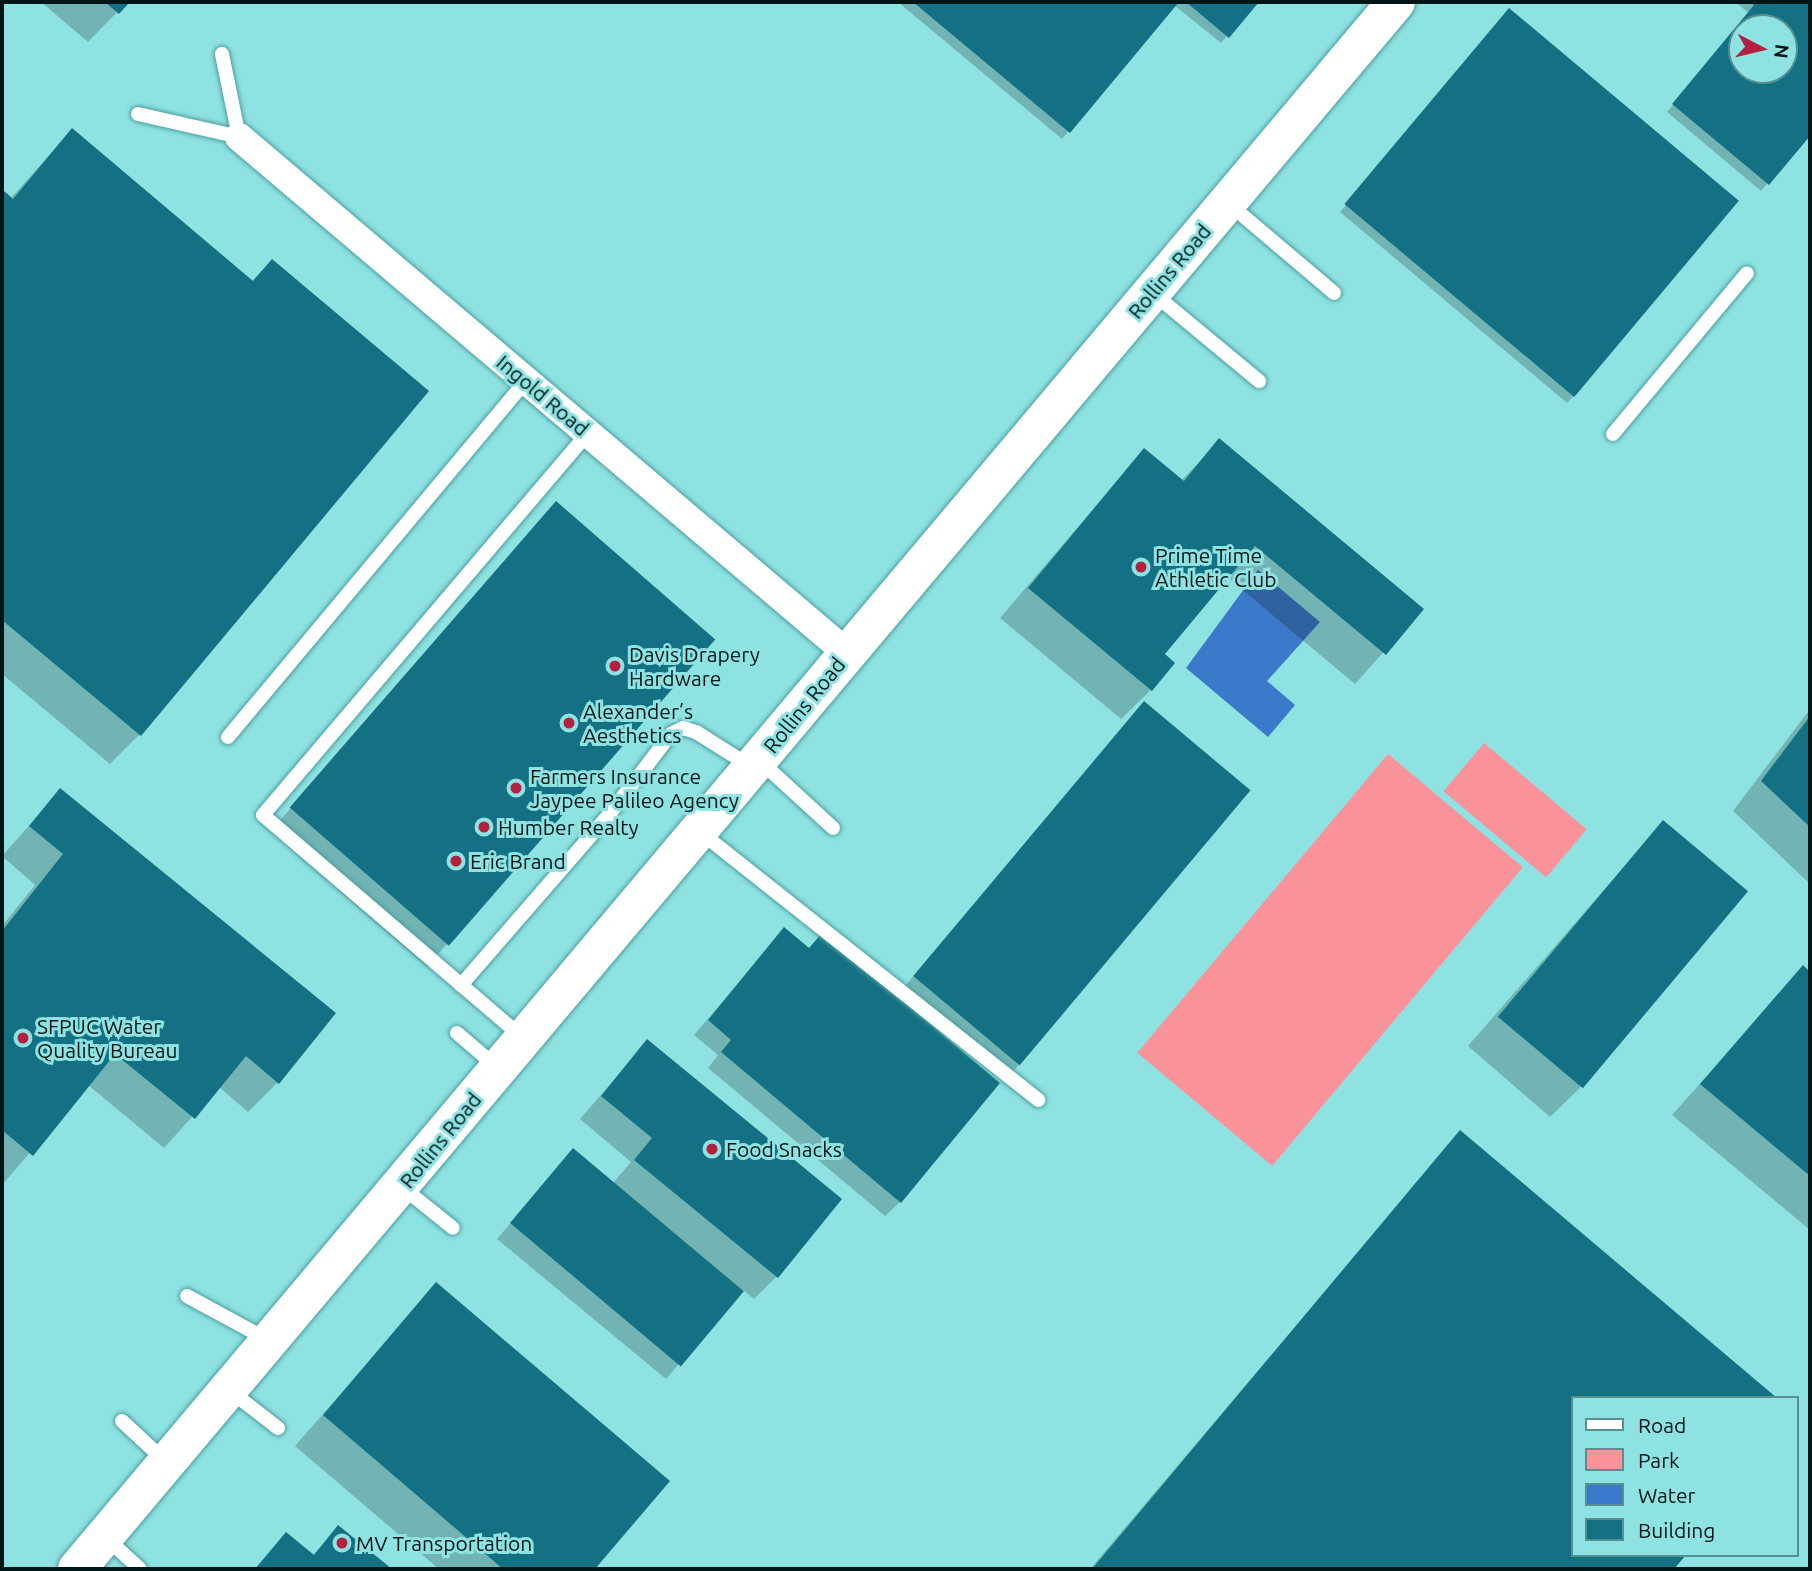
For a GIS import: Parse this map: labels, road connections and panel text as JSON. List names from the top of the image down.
{
  "streets": {
    "main road": ["Rollins Road"],
    "street": ["Ingold Road"]
  },
  "crossings": [
    ["Rollins Road", "Ingold Road"]
  ],
  "places": [
    "Prime Time Athletic Club",
    "Davis Drapery Hardware",
    "Alexander’s Aesthetics",
    "Farmers Insurance Jaypee Palileo Agency",
    "Humber Realty",
    "Eric Brand",
    "SFPUC Water Quality Bureau",
    "Food Snacks",
    "MV Transportation"
  ],
  "legend": [
    "Road",
    "Park",
    "Water",
    "Building"
  ],
  "north": "right"
}
